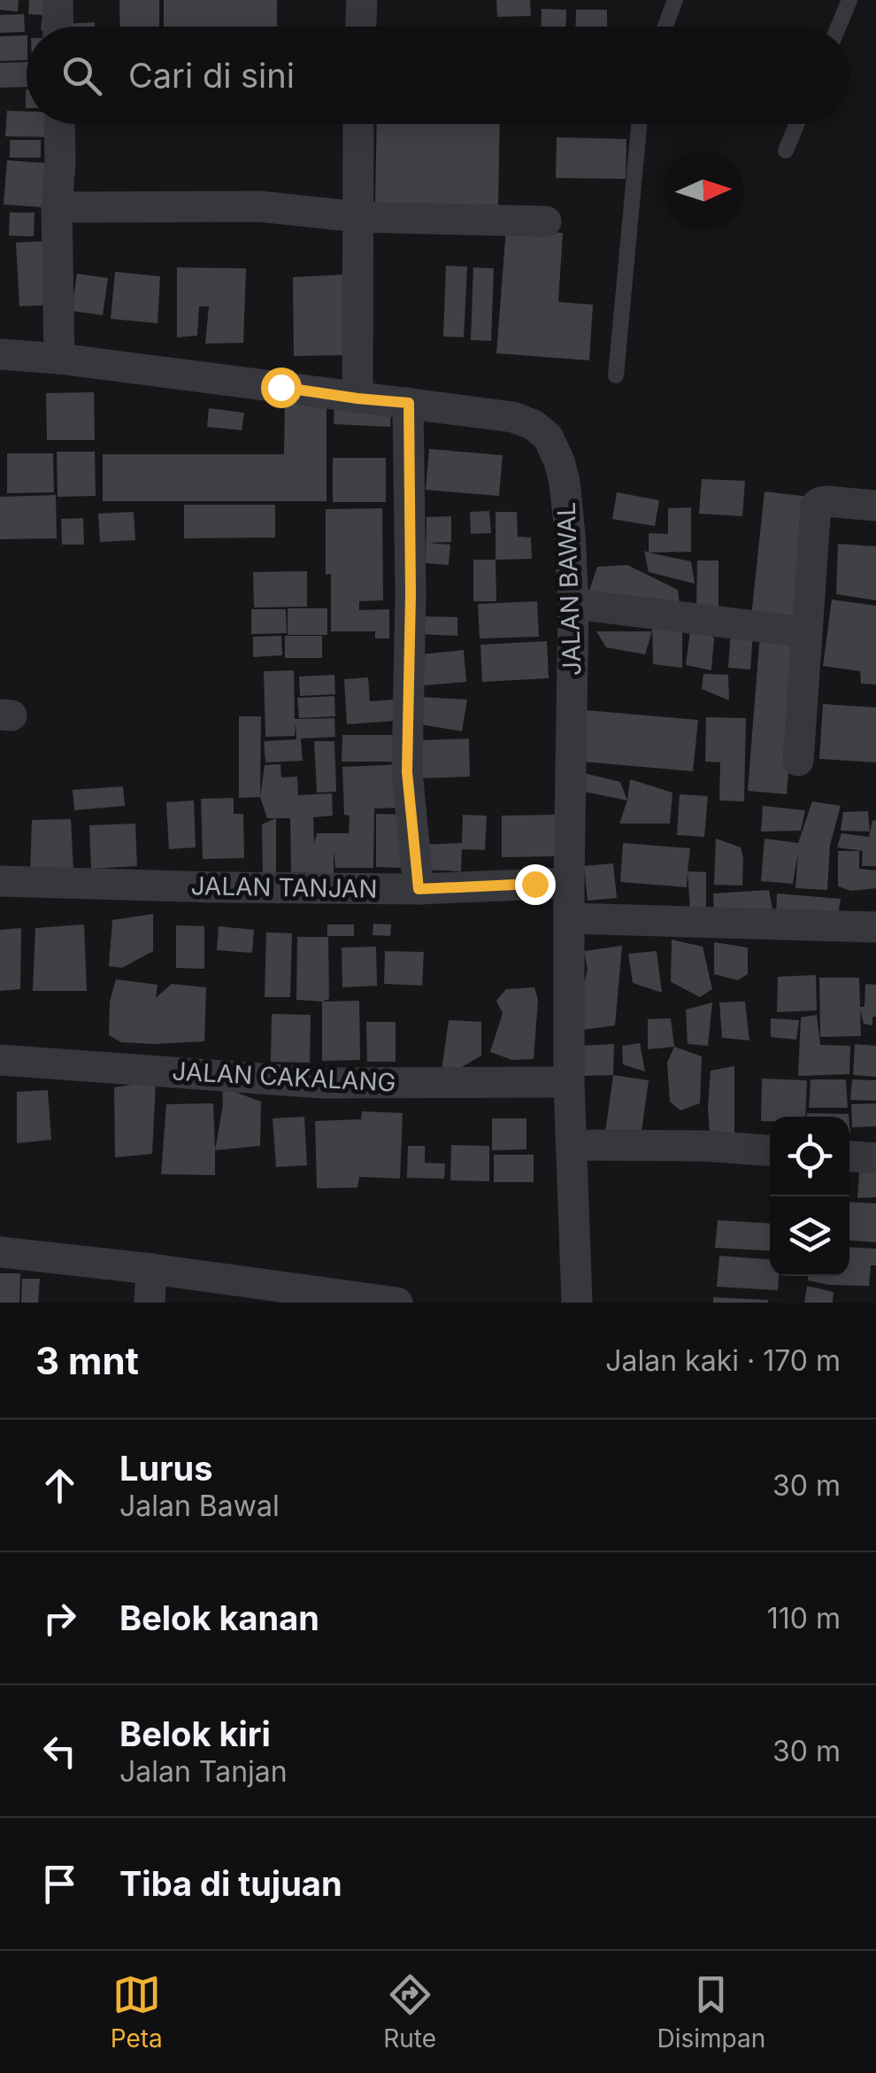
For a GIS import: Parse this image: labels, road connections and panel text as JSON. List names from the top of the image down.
{
  "streets": {
    "street": ["JALAN BAWAL", "JALAN TANJAN", "JALAN CAKALANG"]
  },
  "crossings": [
    ["JALAN BAWAL", "JALAN TANJAN"],
    ["JALAN BAWAL", "JALAN CAKALANG"]
  ],
  "north": "right",
  "page": {
    "search": "Cari di sini",
    "heading": ["3 mnt", "Jalan kaki · 170 m"],
    "list": [
      ["Lurus", "Jalan Bawal", "30 m"],
      ["Belok kanan", "110 m"],
      ["Belok kiri", "Jalan Tanjan", "30 m"],
      "Tiba di tujuan"
    ],
    "nav": ["Peta", "Rute", "Disimpan"]
  }
}
